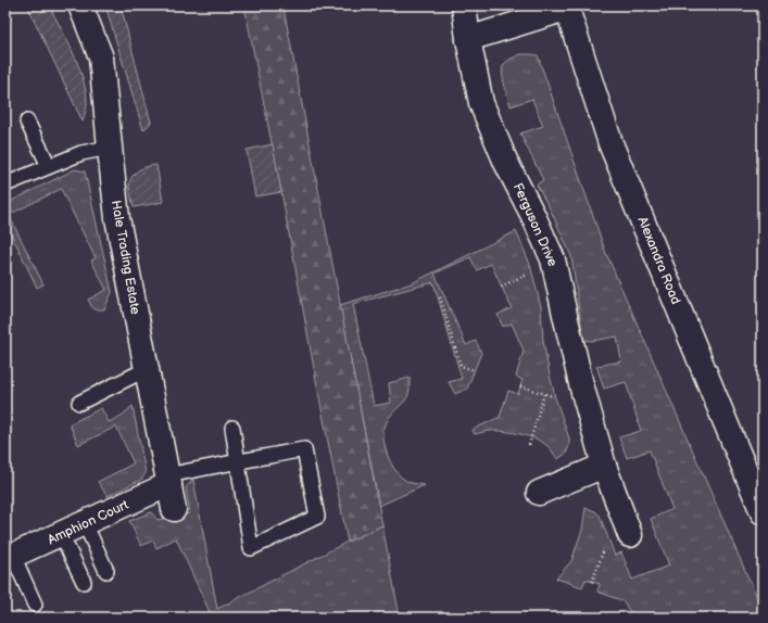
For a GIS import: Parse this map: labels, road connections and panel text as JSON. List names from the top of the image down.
{
  "streets": {
    "street": [
      "Ferguson Drive",
      "Hale Trading Estate",
      "Alexandra Road",
      "Amphion Court"
    ]
  },
  "crossings": [
    ["Hale Trading Estate", "Amphion Court"]
  ]
}
